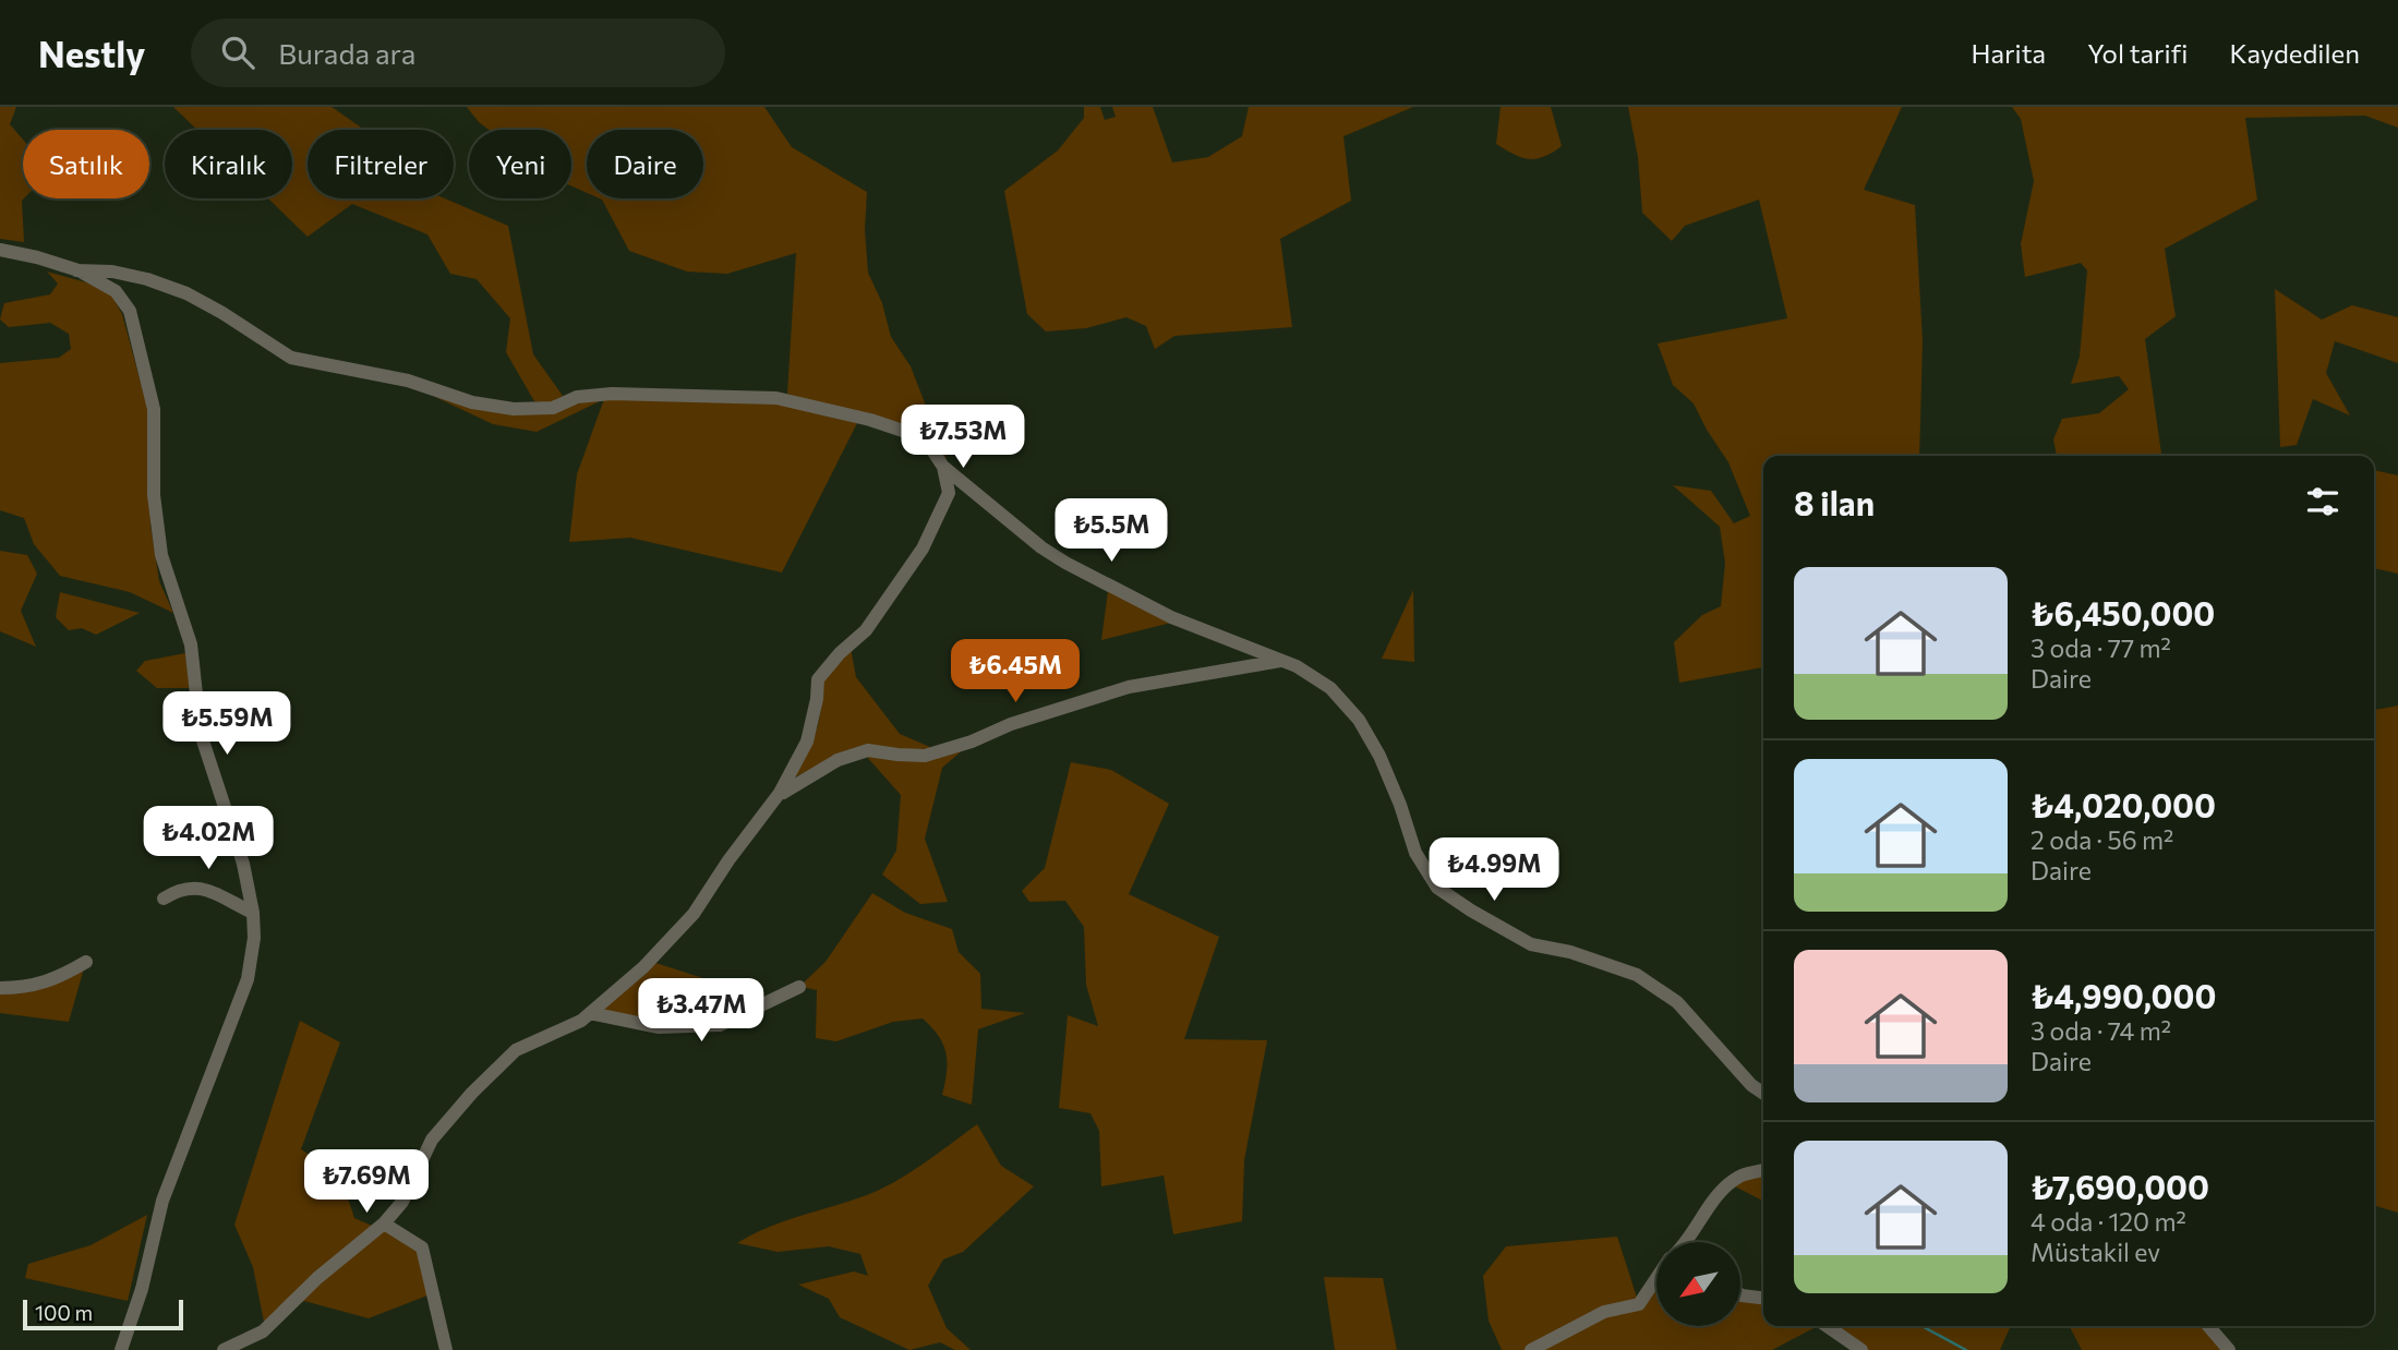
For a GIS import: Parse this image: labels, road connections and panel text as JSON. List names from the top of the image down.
{
  "scale_bar": "100 m",
  "north": "bottom left",
  "page": {
    "header": "Nestly",
    "search": "Burada ara",
    "nav": ["Harita", "Yol tarifi", "Kaydedilen"],
    "chip": [
      "Satılık",
      "Kiralık",
      "Filtreler",
      "Yeni",
      "Daire"
    ],
    "price": [
      "₺7.53M",
      "₺5.5M",
      "₺6.45M",
      "₺5.59M",
      "₺4.02M",
      "₺4.99M",
      "₺3.47M",
      "₺7.69M"
    ],
    "heading": "8 ilan",
    "list": [
      {
        "name": "₺6,450,000",
        "note": "3 oda · 77 m² · Daire"
      },
      {
        "name": "₺4,020,000",
        "note": "2 oda · 56 m² · Daire"
      },
      {
        "name": "₺4,990,000",
        "note": "3 oda · 74 m² · Daire"
      },
      {
        "name": "₺7,690,000",
        "note": "4 oda · 120 m² · Müstakil ev"
      }
    ],
    "scale": "100 m"
  }
}
